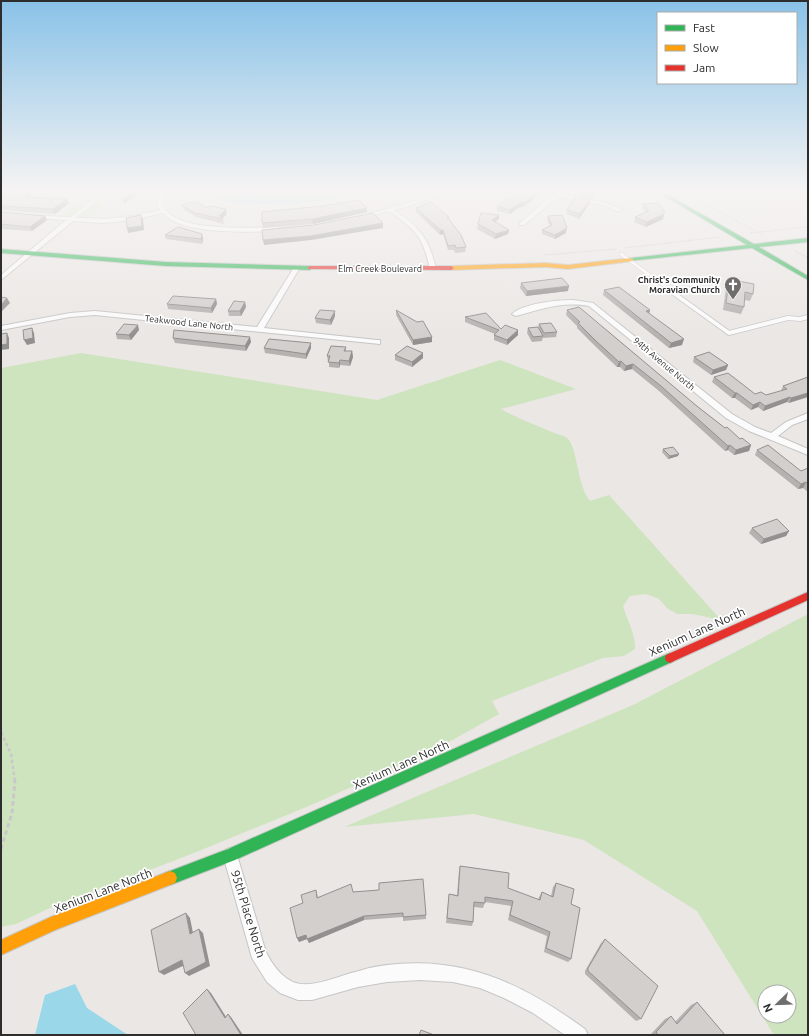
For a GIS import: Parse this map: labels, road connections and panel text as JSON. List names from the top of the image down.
{
  "streets": {
    "main road": ["Elm Creek Boulevard", "Xenium Lane North"],
    "street": ["Teakwood Lane North", "94th Avenue North", "95th Place North"]
  },
  "crossings": [
    ["Xenium Lane North", "95th Place North"]
  ],
  "places": {
    "church": ["Christ's Community Moravian Church"]
  },
  "legend": ["Fast", "Slow", "Jam"],
  "north": "bottom left"
}
